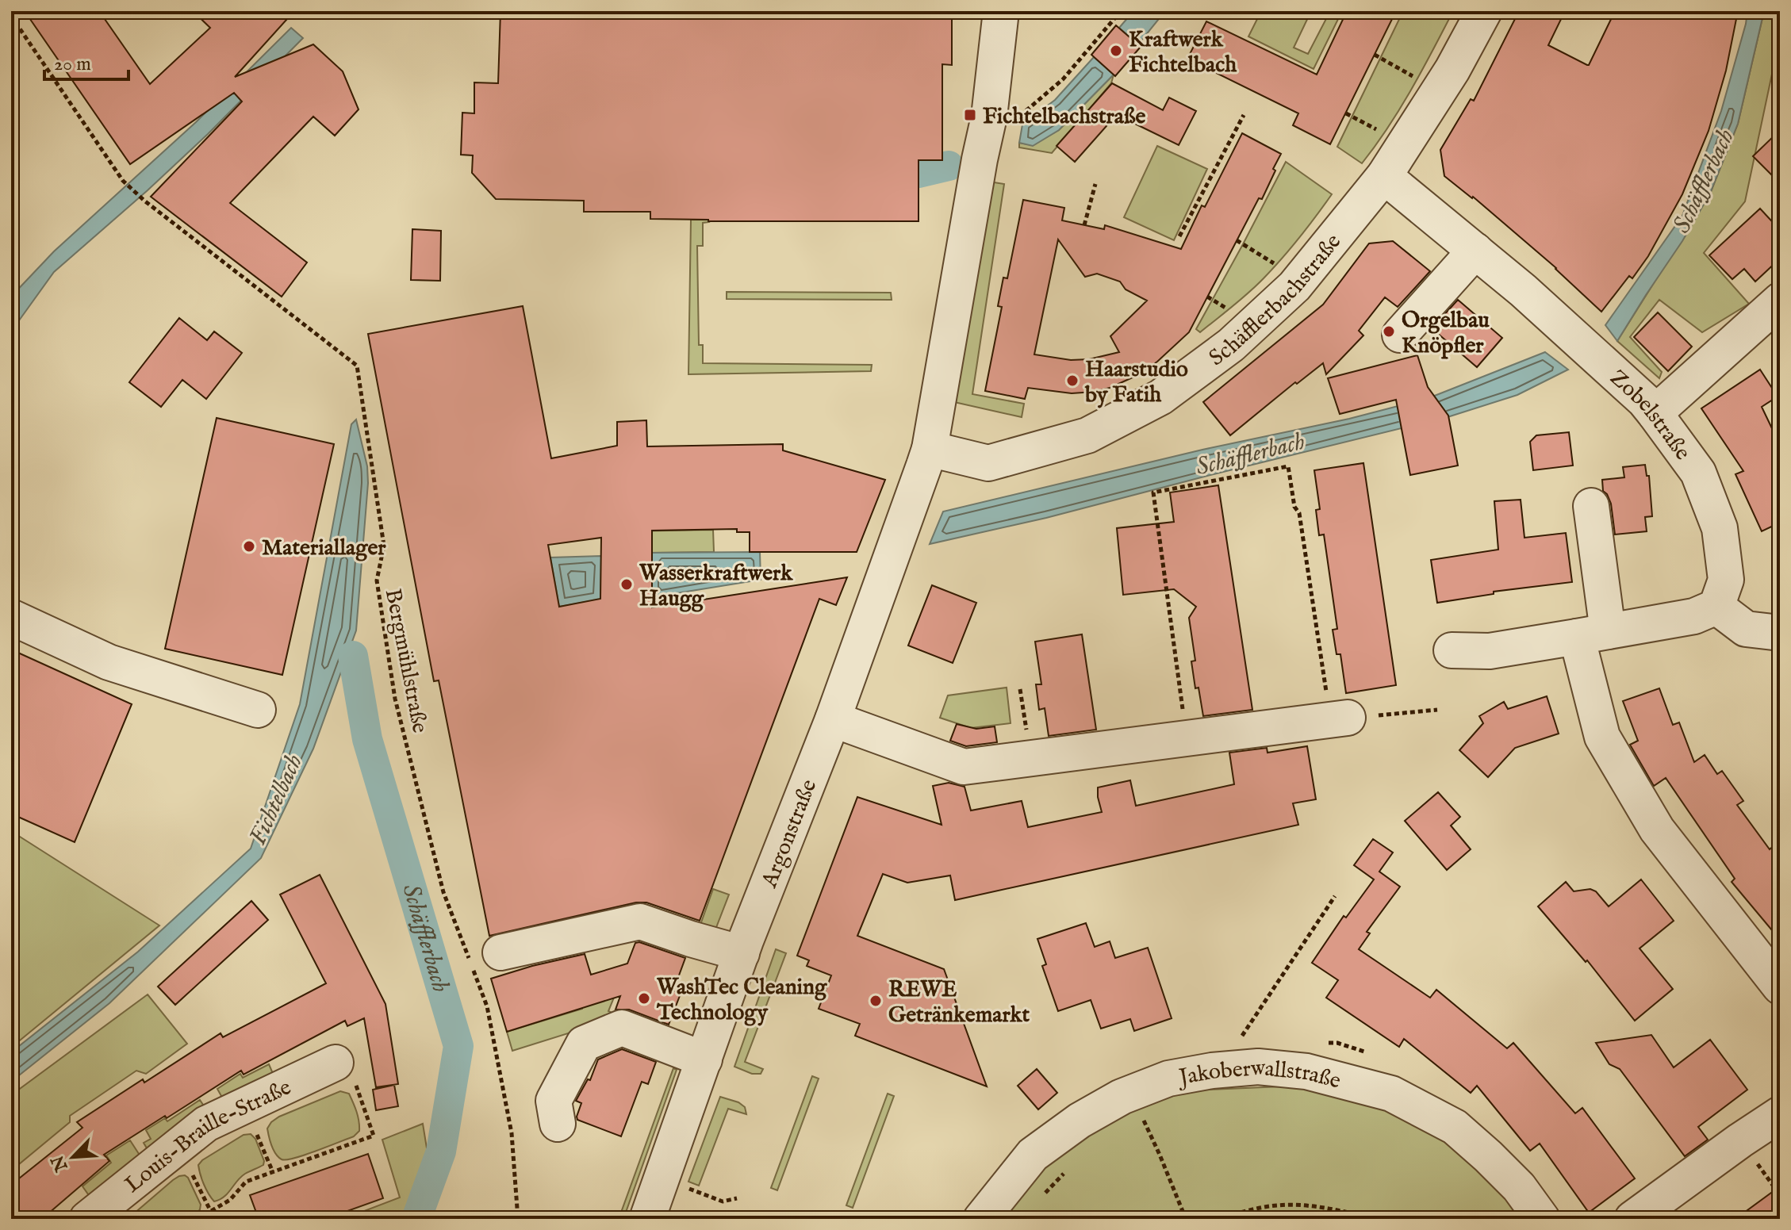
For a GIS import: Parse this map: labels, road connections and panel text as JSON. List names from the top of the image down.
{
  "streets": {
    "street": [
      "Schäfflerbachstraße",
      "Zobelstraße",
      "Argonstraße",
      "Jakoberwallstraße",
      "Louis-Braille-Straße"
    ],
    "path": ["Bergmühlstraße"]
  },
  "crossings": [
    ["Schäfflerbachstraße", "Zobelstraße"],
    ["Schäfflerbachstraße", "Argonstraße"]
  ],
  "water": ["Schäfflerbach", "Fichtelbach"],
  "places": {
    "other": [
      "Kraftwerk Fichtelbach",
      "Orgelbau Knöpfler",
      "Haarstudio by Fatih",
      "Materiallager",
      "Wasserkraftwerk Haugg",
      "WashTec Cleaning Technology",
      "REWE Getränkemarkt"
    ],
    "transit": ["Fichtelbachstraße"]
  },
  "scale_bar": "20 m",
  "north": "bottom left"
}
